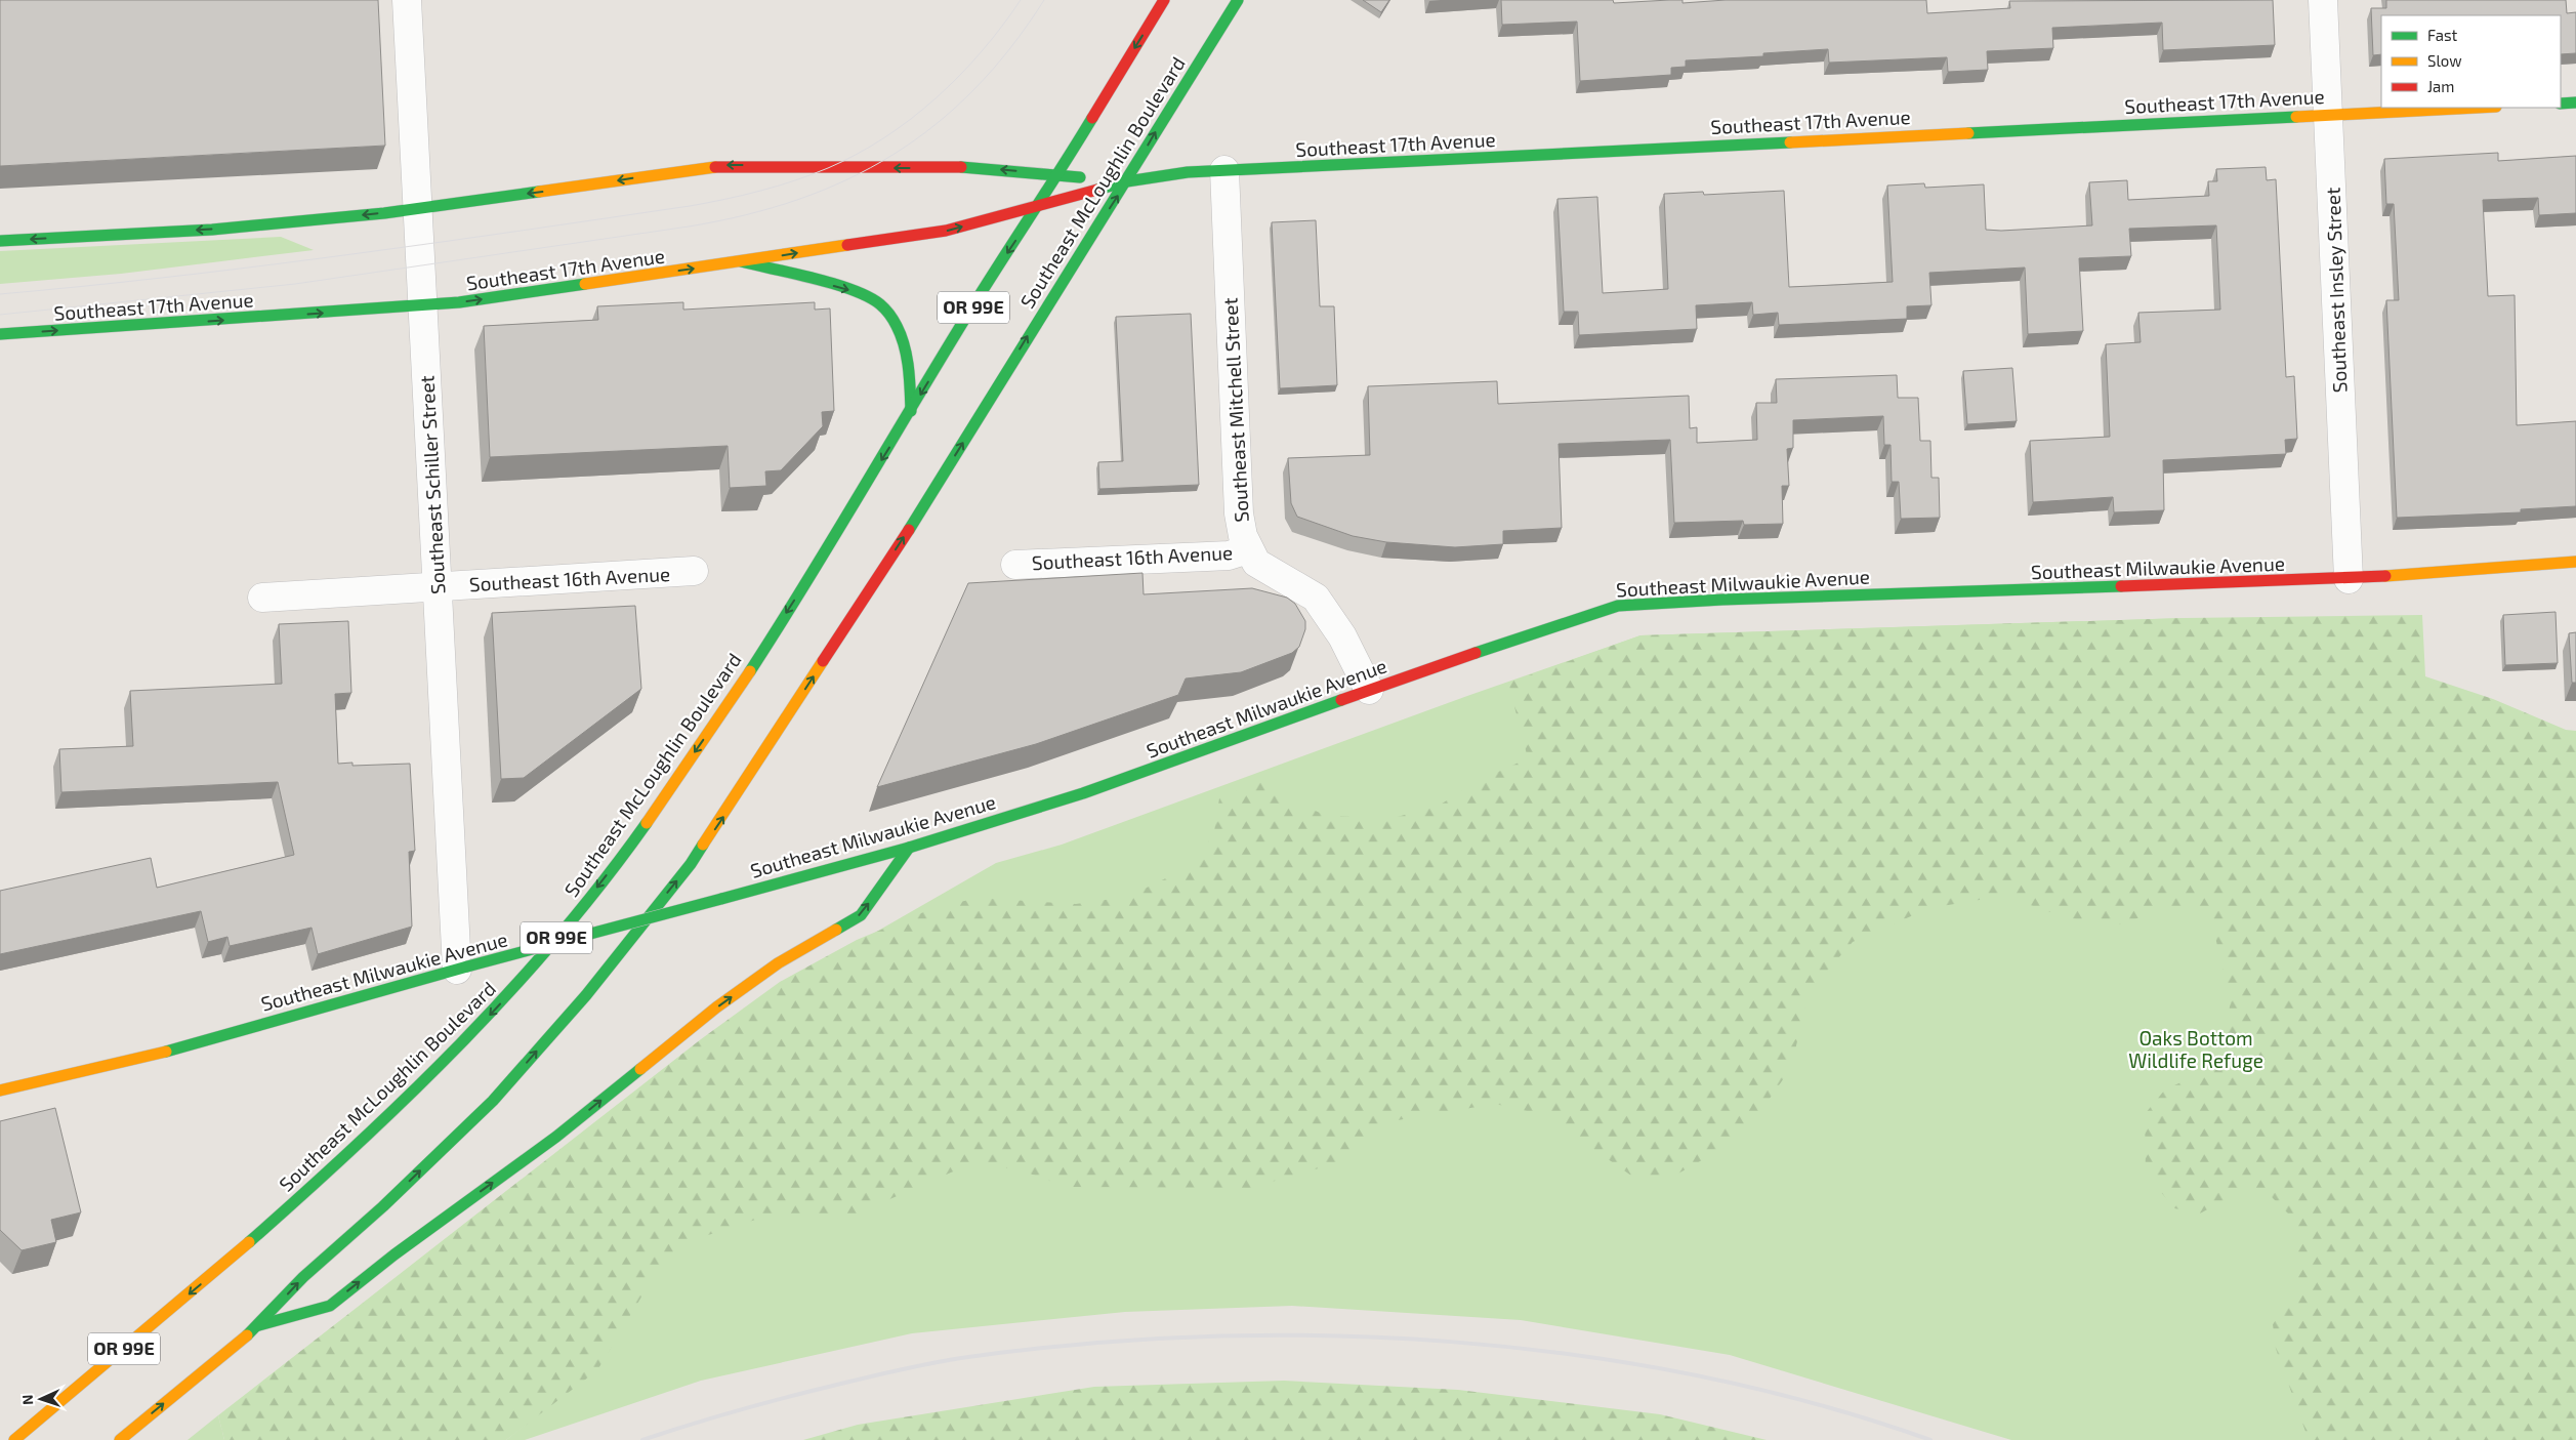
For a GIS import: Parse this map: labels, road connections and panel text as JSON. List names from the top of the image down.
{
  "streets": {
    "main road": [
      "Southeast 17th Avenue",
      "Southeast McLoughlin Boulevard",
      "OR 99E",
      "Southeast Milwaukie Avenue"
    ],
    "street": [
      "Southeast Insley Street",
      "Southeast Mitchell Street",
      "Southeast Schiller Street",
      "Southeast 16th Avenue"
    ]
  },
  "crossings": [
    ["Southeast 17th Avenue", "Southeast McLoughlin Boulevard"],
    ["Southeast 17th Avenue", "Southeast Insley Street"],
    ["Southeast 17th Avenue", "Southeast Mitchell Street"],
    ["Southeast 17th Avenue", "Southeast Schiller Street"],
    ["Southeast Insley Street", "Southeast Milwaukie Avenue"],
    ["Southeast Mitchell Street", "Southeast 16th Avenue"],
    ["Southeast Mitchell Street", "Southeast Milwaukie Avenue"],
    ["Southeast Schiller Street", "Southeast 16th Avenue"],
    ["Southeast Schiller Street", "Southeast Milwaukie Avenue"]
  ],
  "parks": ["Oaks Bottom Wildlife Refuge"],
  "legend": ["Fast", "Slow", "Jam"],
  "north": "left"
}
